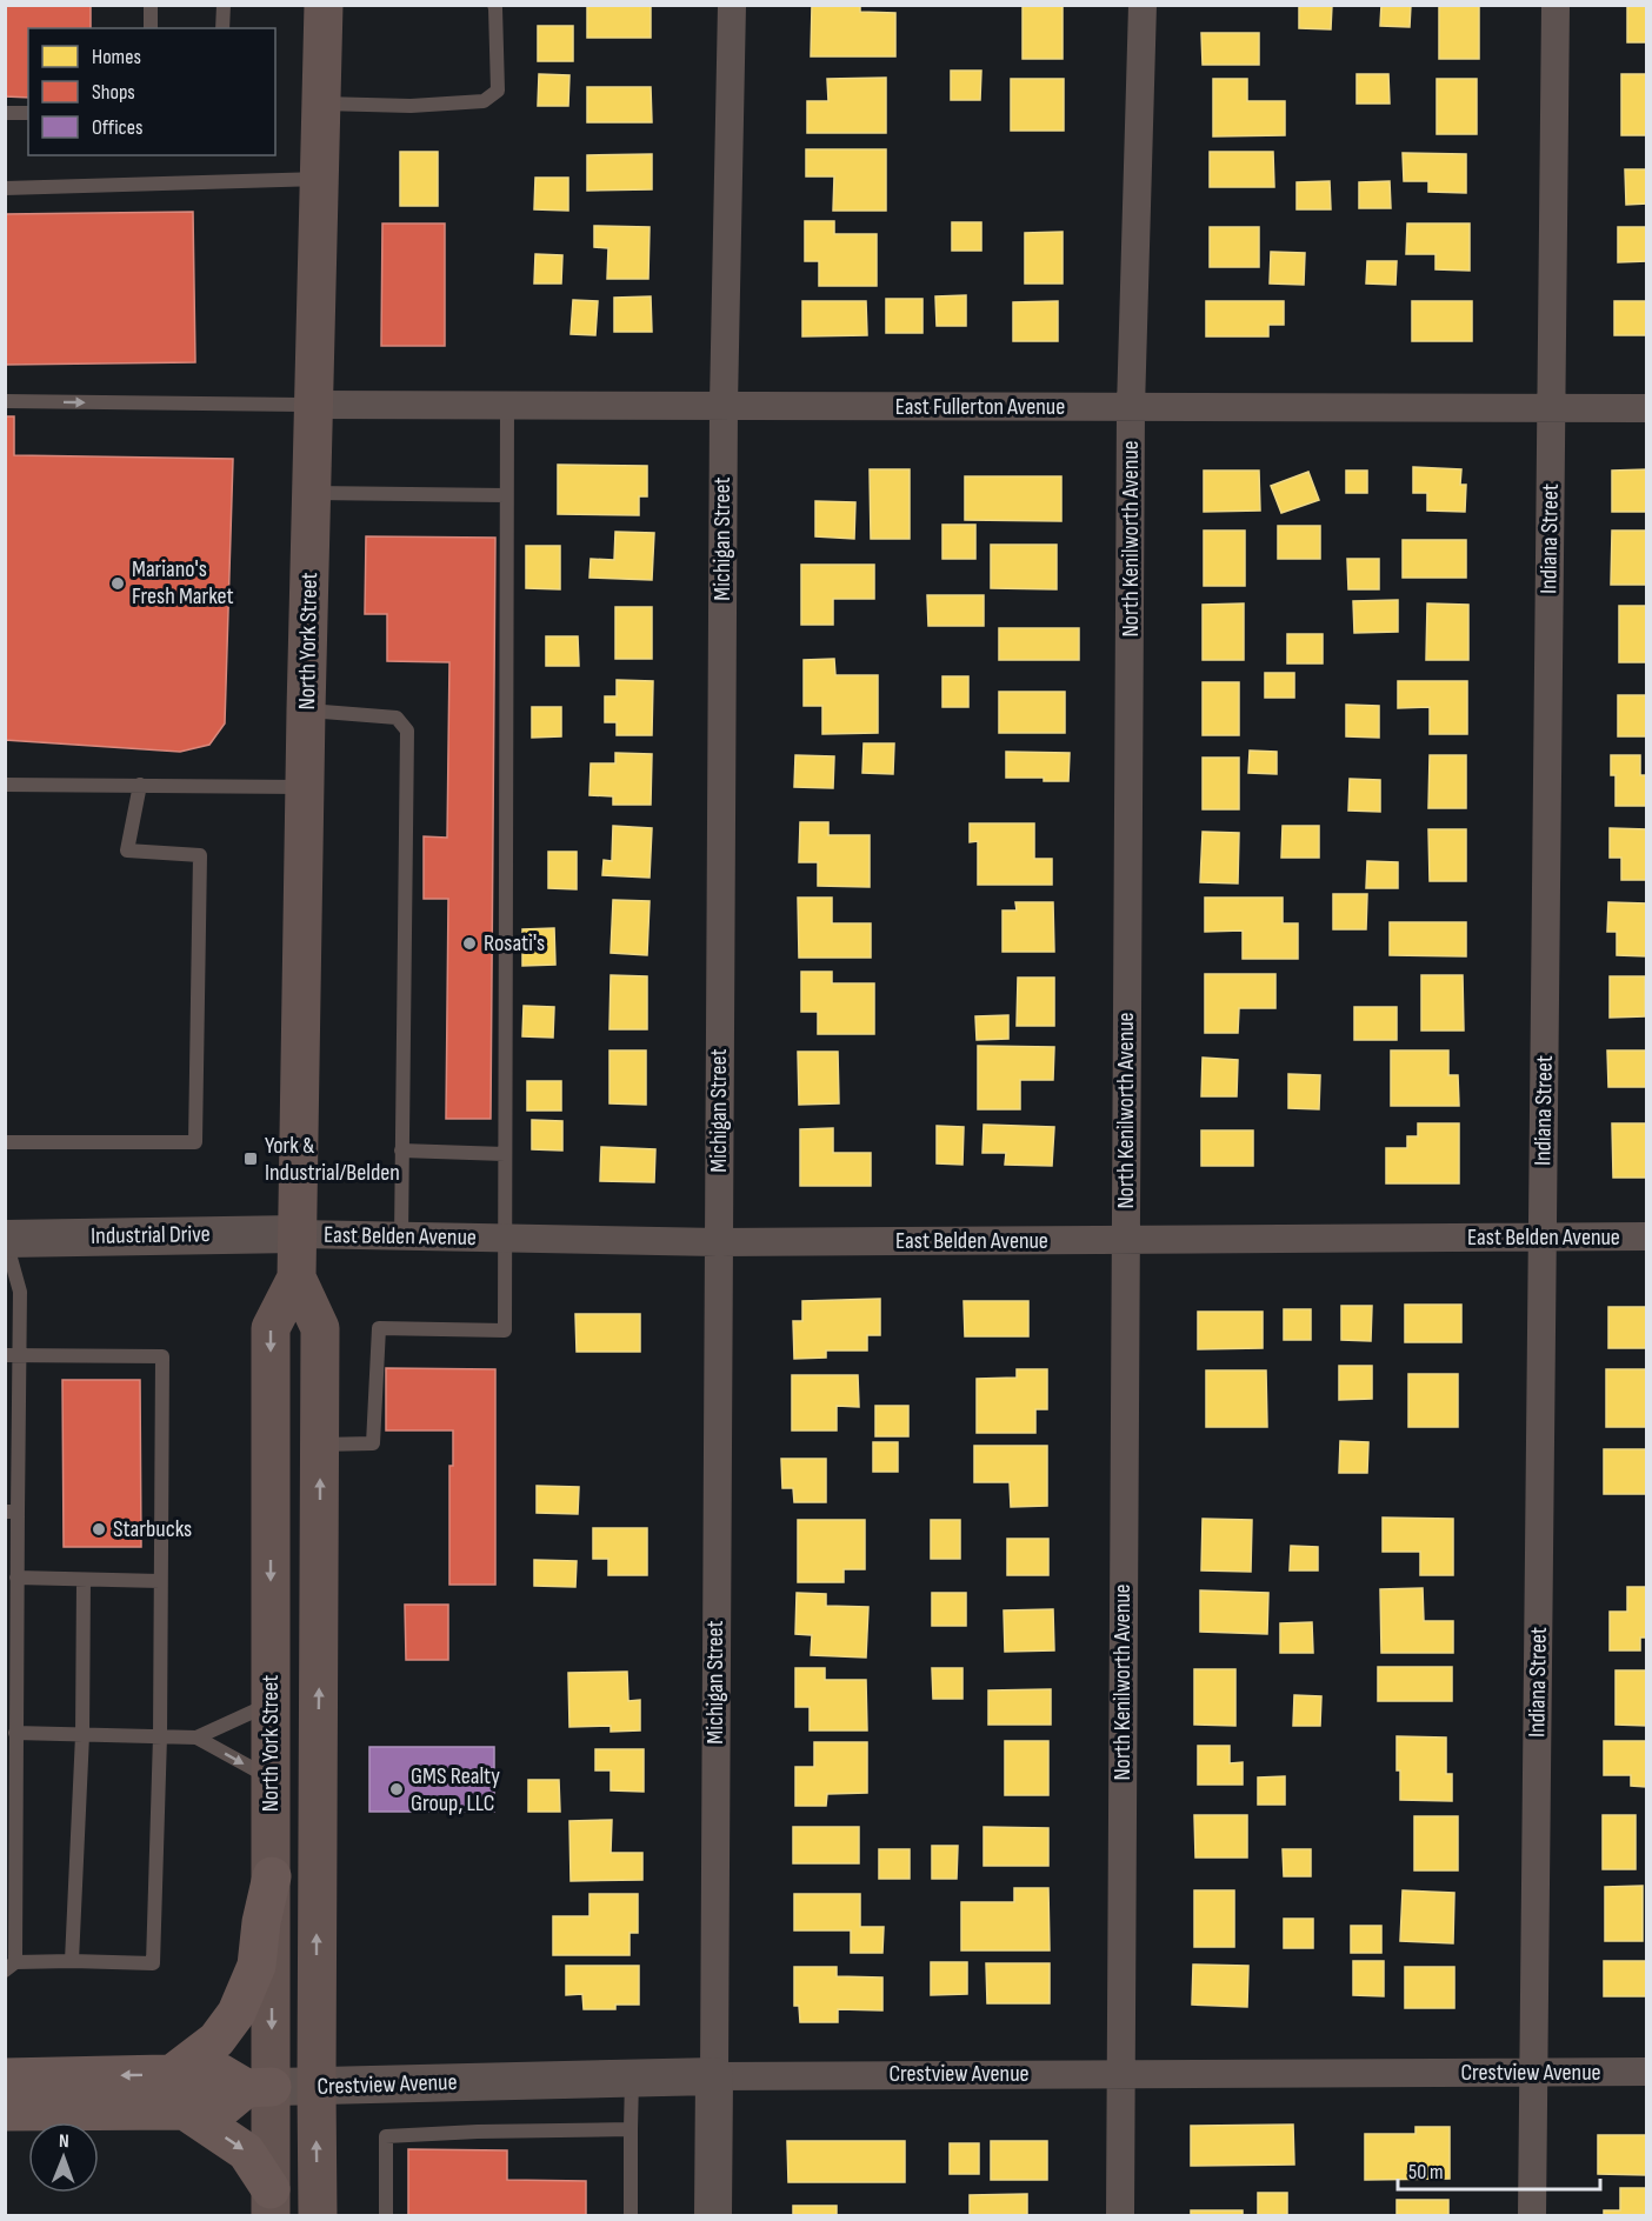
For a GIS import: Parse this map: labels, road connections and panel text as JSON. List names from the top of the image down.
{
  "streets": {
    "main road": ["North York Street"],
    "street": [
      "East Fullerton Avenue",
      "Michigan Street",
      "North Kenilworth Avenue",
      "Indiana Street",
      "Industrial Drive",
      "East Belden Avenue",
      "Crestview Avenue"
    ]
  },
  "crossings": [
    ["East Fullerton Avenue", "Michigan Street"],
    ["East Fullerton Avenue", "North Kenilworth Avenue"],
    ["East Fullerton Avenue", "Indiana Street"],
    ["East Fullerton Avenue", "North York Street"],
    ["Michigan Street", "East Belden Avenue"],
    ["Michigan Street", "Crestview Avenue"],
    ["North Kenilworth Avenue", "East Belden Avenue"],
    ["North Kenilworth Avenue", "Crestview Avenue"],
    ["Indiana Street", "East Belden Avenue"],
    ["Indiana Street", "Crestview Avenue"],
    ["North York Street", "Industrial Drive"],
    ["North York Street", "East Belden Avenue"],
    ["North York Street", "Crestview Avenue"],
    ["Industrial Drive", "East Belden Avenue"]
  ],
  "places": {
    "other": [
      "Mariano's Fresh Market",
      "Rosati's",
      "Starbucks",
      "GMS Realty Group, LLC"
    ],
    "transit": ["York & Industrial/Belden"]
  },
  "legend": ["Homes", "Shops", "Offices"],
  "scale_bar": "50 m",
  "north": "top"
}
